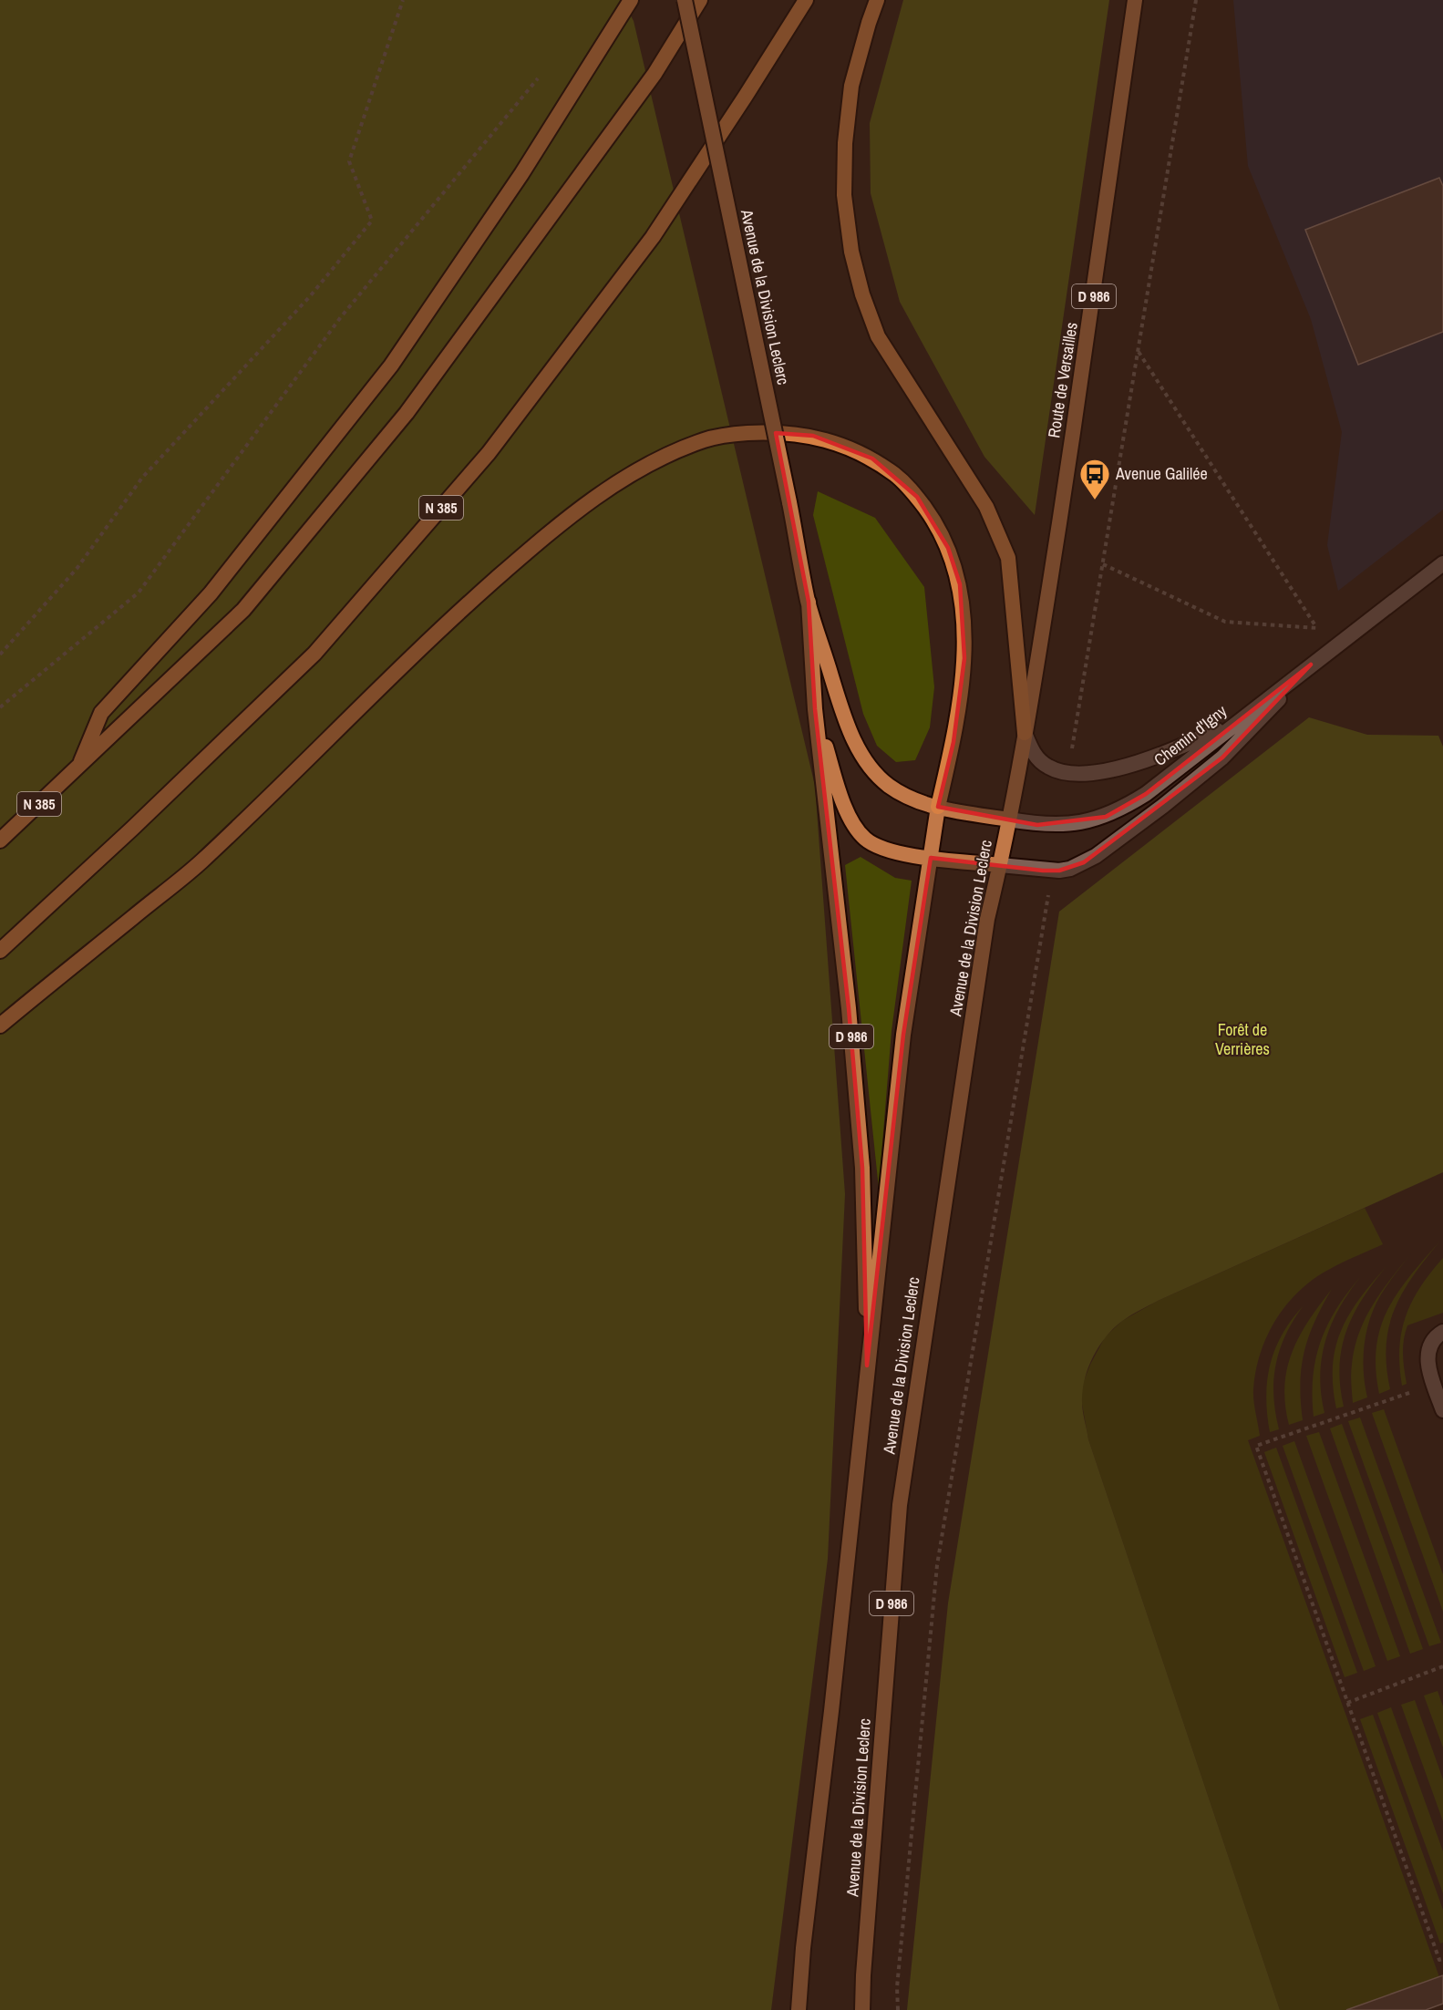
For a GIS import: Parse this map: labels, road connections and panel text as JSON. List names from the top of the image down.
{
  "streets": {
    "highway": ["N 385"],
    "main road": ["D 986", "Avenue de la Division Leclerc", "Route de Versailles"],
    "street": ["Chemin d'Igny"]
  },
  "crossings": [
    ["D 986", "Avenue de la Division Leclerc"],
    ["Avenue de la Division Leclerc", "Route de Versailles"],
    ["Avenue de la Division Leclerc", "Chemin d'Igny"]
  ],
  "parks": ["Forêt de Verrières"],
  "places": {
    "bus stop": ["Avenue Galilée"]
  }
}
